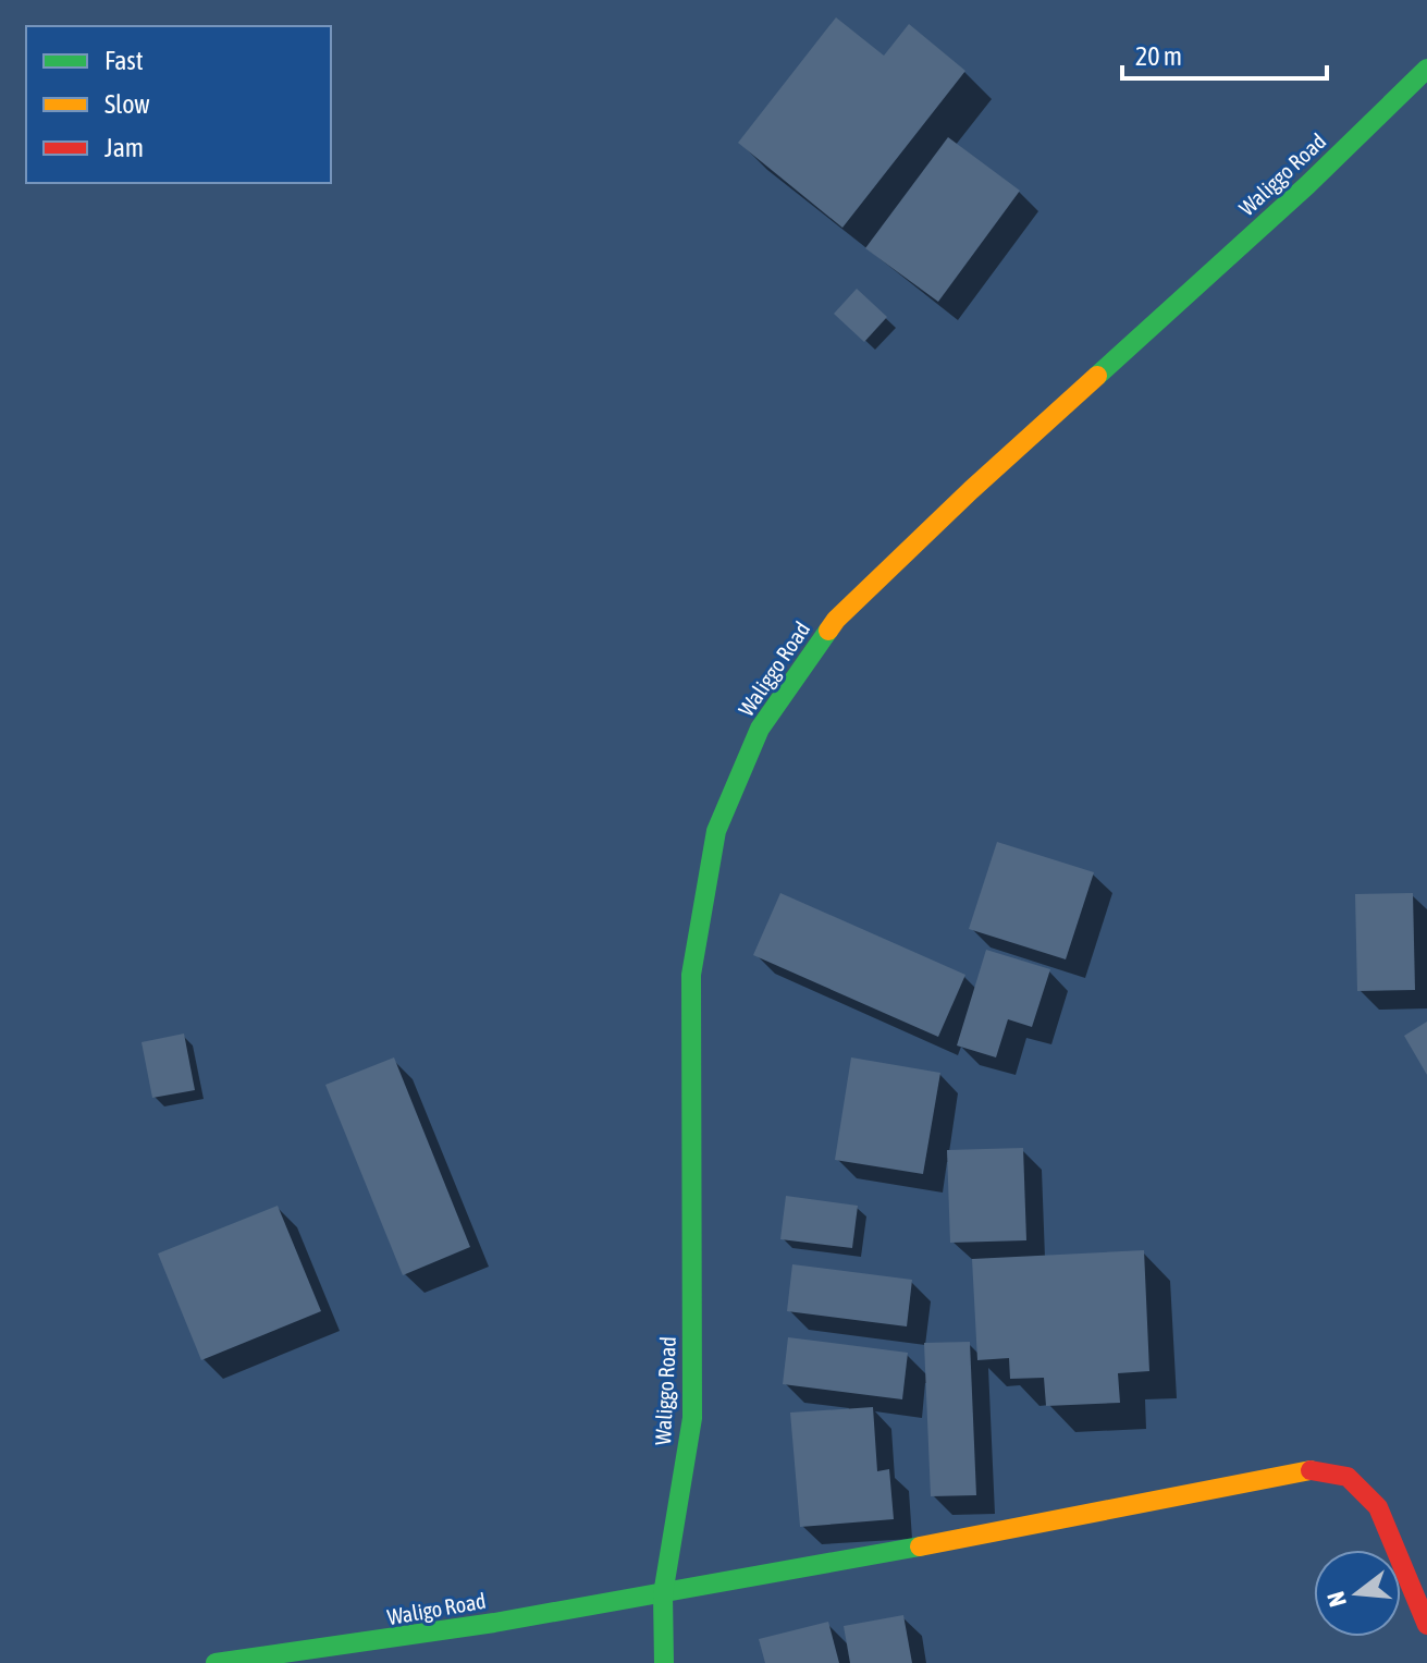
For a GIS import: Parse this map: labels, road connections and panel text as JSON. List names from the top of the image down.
{
  "streets": {
    "street": ["Waliggo Road", "Waligo Road"]
  },
  "crossings": [
    ["Waliggo Road", "Waligo Road"]
  ],
  "legend": ["Fast", "Slow", "Jam"],
  "scale_bar": "20 m",
  "north": "left"
}
